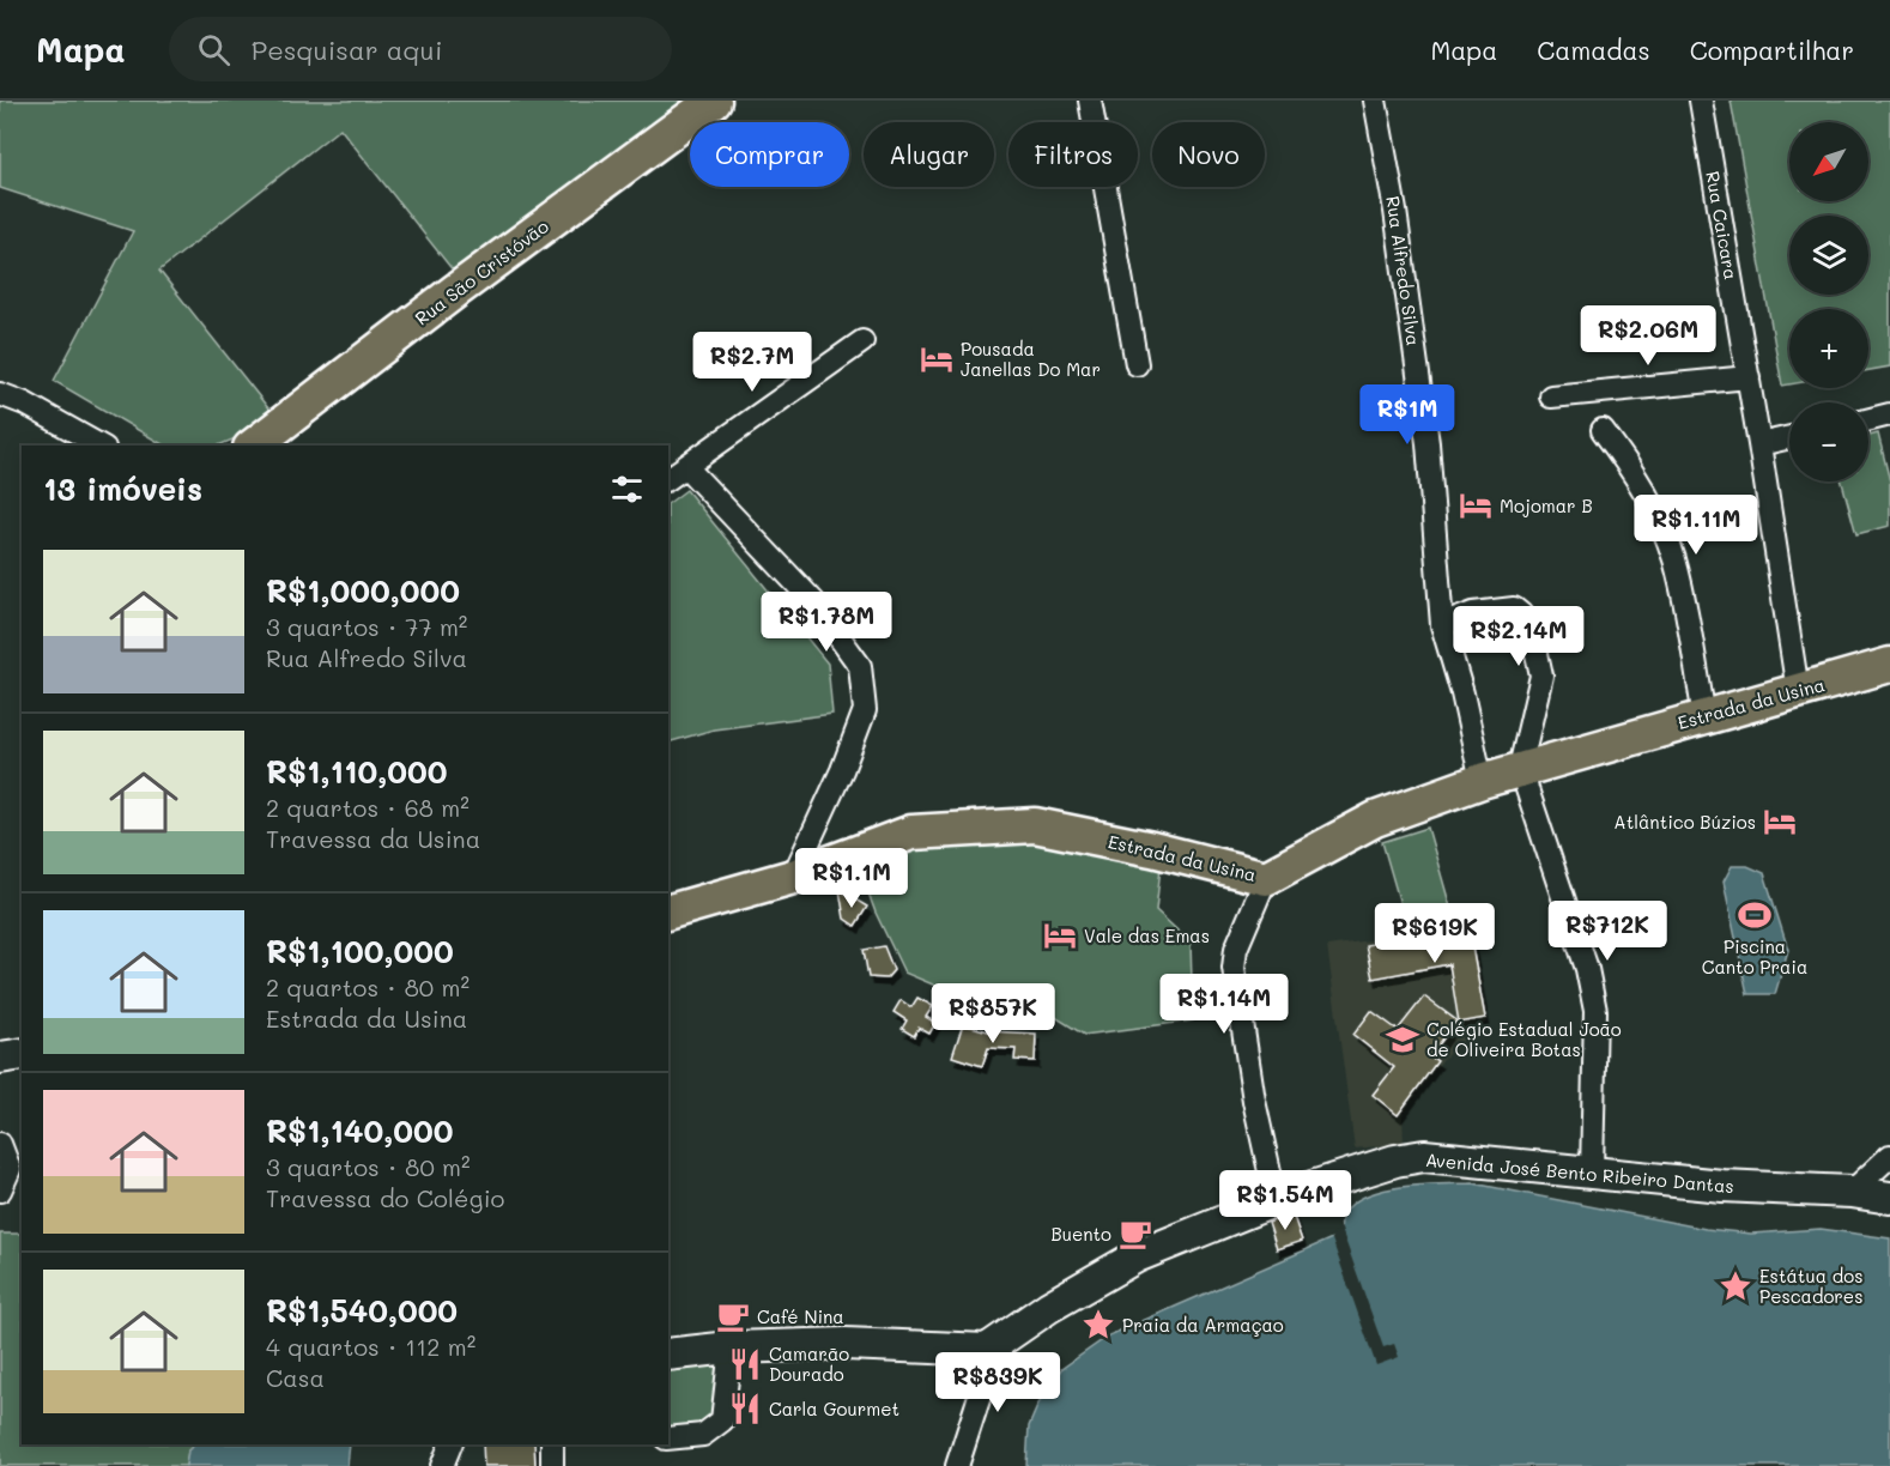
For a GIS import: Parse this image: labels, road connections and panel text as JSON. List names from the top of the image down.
{
  "streets": {
    "main road": ["Rua São Cristóvão", "Estrada da Usina"],
    "street": ["Rua Caicara", "Rua Alfredo Silva", "Avenida José Bento Ribeiro Dantas"]
  },
  "crossings": [
    ["Rua Caicara", "Estrada da Usina"],
    ["Rua Alfredo Silva", "Estrada da Usina"]
  ],
  "places": {
    "hotel": [
      "Pousada Janellas Do Mar",
      "Mojomar B",
      "Atlântico Búzios",
      "Vale das Emas"
    ],
    "sports": ["Piscina Canto Praia"],
    "school or university": ["Colégio Estadual João de Oliveira Botas"],
    "cafe": ["Buento", "Café Nina"],
    "place": ["Estátua dos Pescadores", "Praia da Armaçao"],
    "restaurant": ["Camarão Dourado", "Carla Gourmet"]
  },
  "north": "bottom left",
  "page": {
    "header": "Mapa",
    "search": "Pesquisar aqui",
    "nav": ["Mapa", "Camadas", "Compartilhar"],
    "map_buttons": ["+", "−"],
    "chip": [
      "Comprar",
      "Alugar",
      "Filtros",
      "Novo"
    ],
    "price": [
      "R$2.06M",
      "R$2.7M",
      "R$1M",
      "R$1.11M",
      "R$1.78M",
      "R$2.14M",
      "R$1.1M",
      "R$712K",
      "R$619K",
      "R$1.14M",
      "R$857K",
      "R$1.54M",
      "R$839K"
    ],
    "heading": "13 imóveis",
    "list": [
      {
        "name": "R$1,000,000",
        "note": "3 quartos · 77 m² · Rua Alfredo Silva"
      },
      {
        "name": "R$1,110,000",
        "note": "2 quartos · 68 m² · Travessa da Usina"
      },
      {
        "name": "R$1,100,000",
        "note": "2 quartos · 80 m² · Estrada da Usina"
      },
      {
        "name": "R$1,140,000",
        "note": "3 quartos · 80 m² · Travessa do Colégio"
      },
      {
        "name": "R$1,540,000",
        "note": "4 quartos · 112 m² · Casa"
      }
    ]
  }
}
